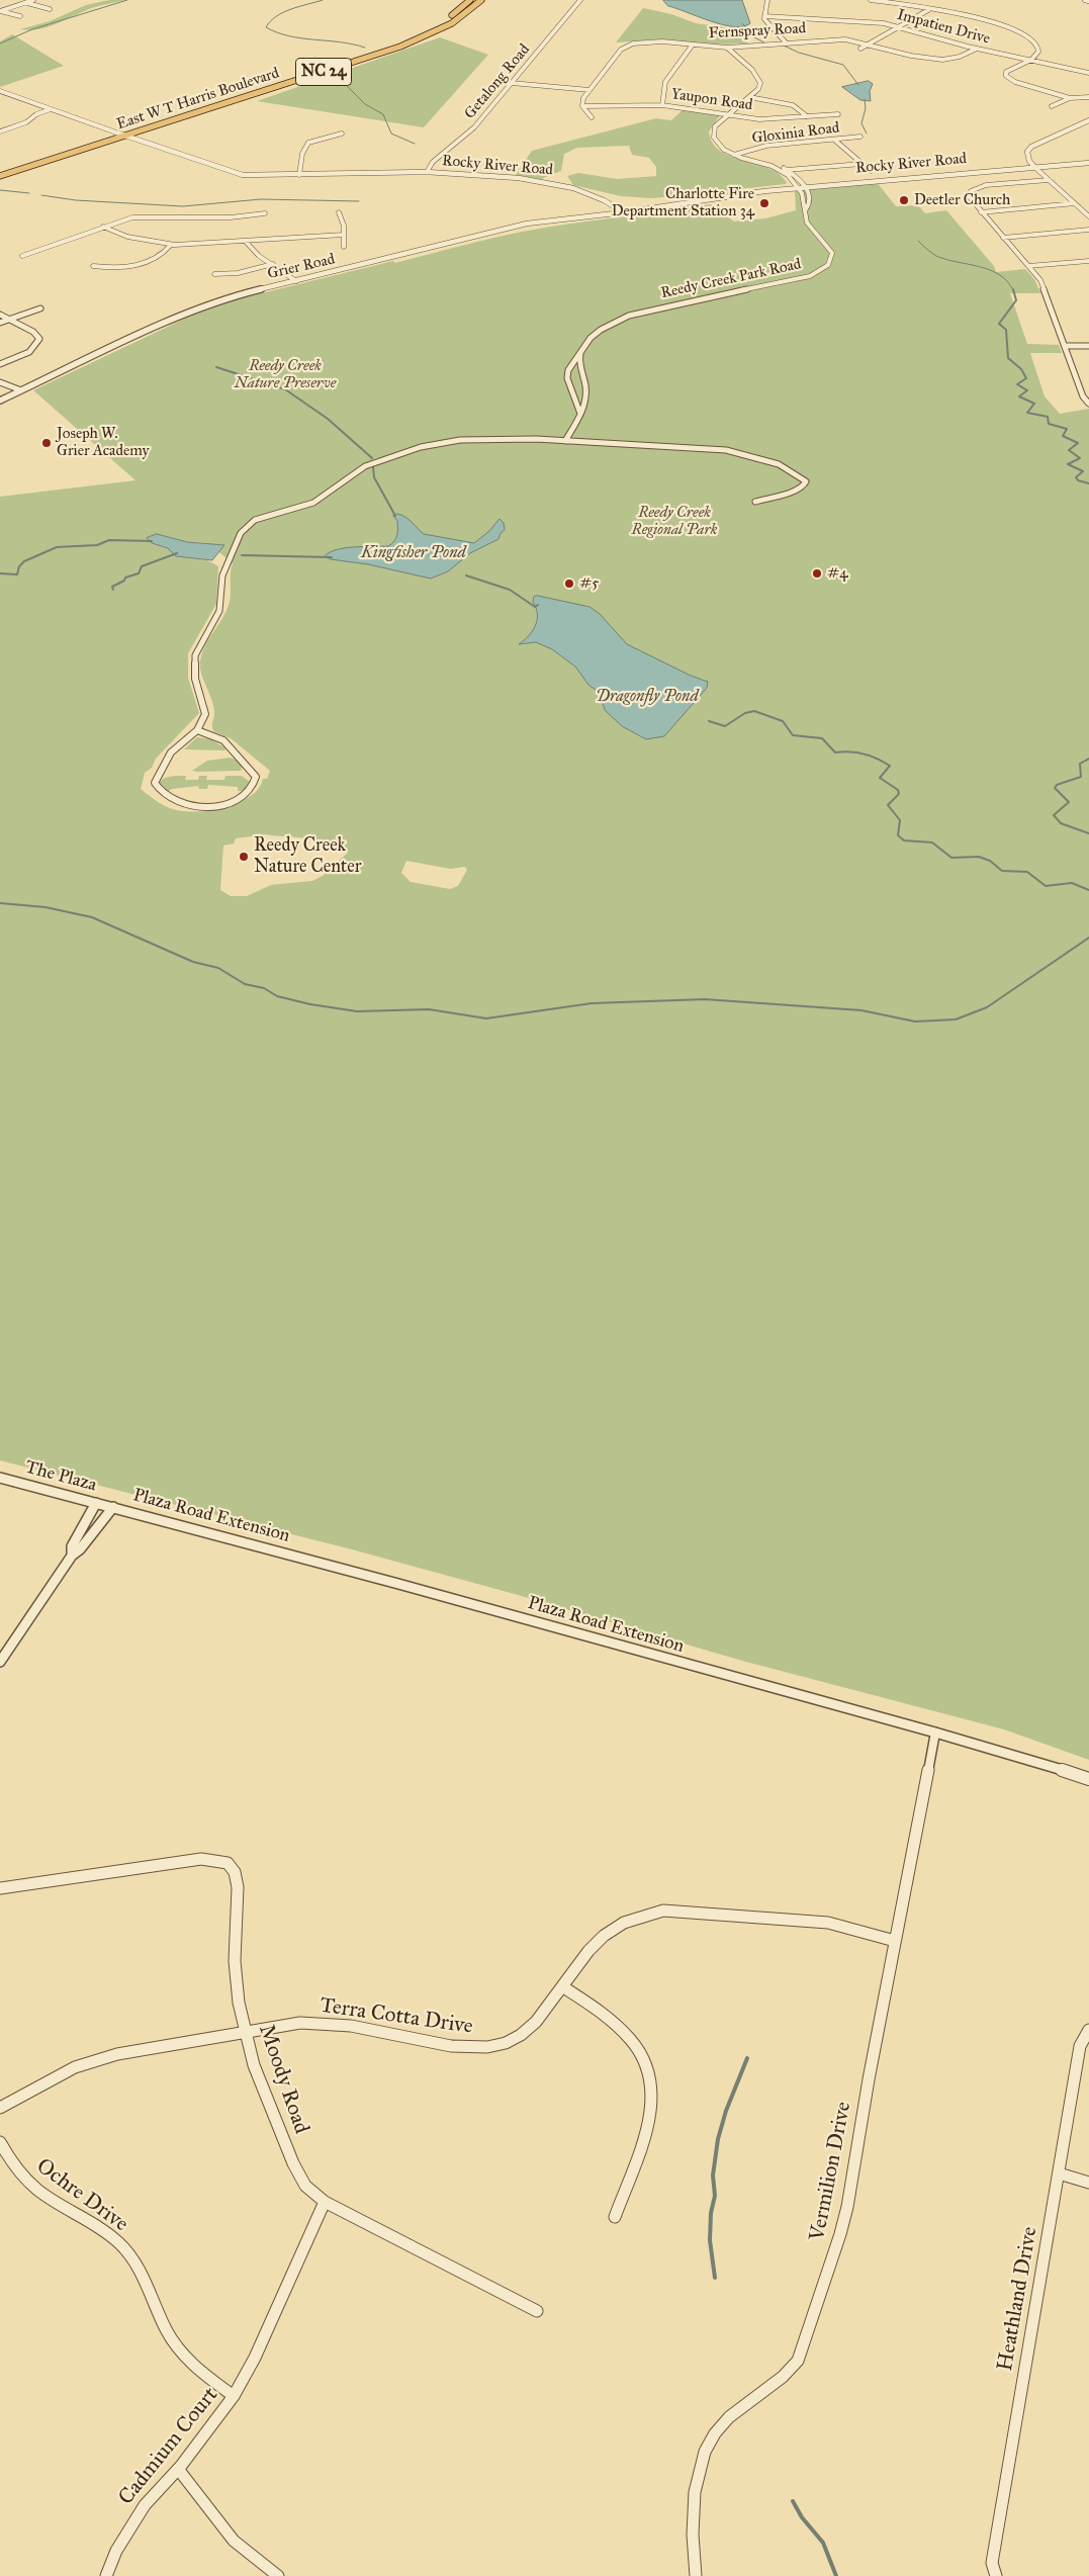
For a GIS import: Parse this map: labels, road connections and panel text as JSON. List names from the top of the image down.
{
  "streets": {
    "main road": ["NC 24", "East W T Harris Boulevard"],
    "street": [
      "Impatien Drive",
      "Fernspray Road",
      "Getalong Road",
      "Yaupon Road",
      "Gloxinia Road",
      "Rocky River Road",
      "Grier Road",
      "Reedy Creek Park Road",
      "The Plaza",
      "Plaza Road Extension",
      "Terra Cotta Drive",
      "Moody Road",
      "Vermilion Drive",
      "Ochre Drive",
      "Heathland Drive",
      "Cadmium Court"
    ]
  },
  "crossings": [
    ["Impatien Drive", "Fernspray Road"],
    ["Fernspray Road", "Yaupon Road"],
    ["Getalong Road", "Rocky River Road"],
    ["East W T Harris Boulevard", "Rocky River Road"],
    ["Rocky River Road", "Grier Road"],
    ["Rocky River Road", "Reedy Creek Park Road"],
    ["The Plaza", "Plaza Road Extension"],
    ["Plaza Road Extension", "Vermilion Drive"],
    ["Terra Cotta Drive", "Moody Road"],
    ["Terra Cotta Drive", "Vermilion Drive"],
    ["Moody Road", "Cadmium Court"],
    ["Ochre Drive", "Cadmium Court"]
  ],
  "water": ["Kingfisher Pond", "Dragonfly Pond"],
  "parks": ["Reedy Creek Nature Preserve", "Reedy Creek Regional Park"],
  "places": [
    "Deetler Church",
    "Charlotte Fire Department Station 34",
    "Joseph W. Grier Academy",
    "#4",
    "#5",
    "Reedy Creek Nature Center"
  ]
}
